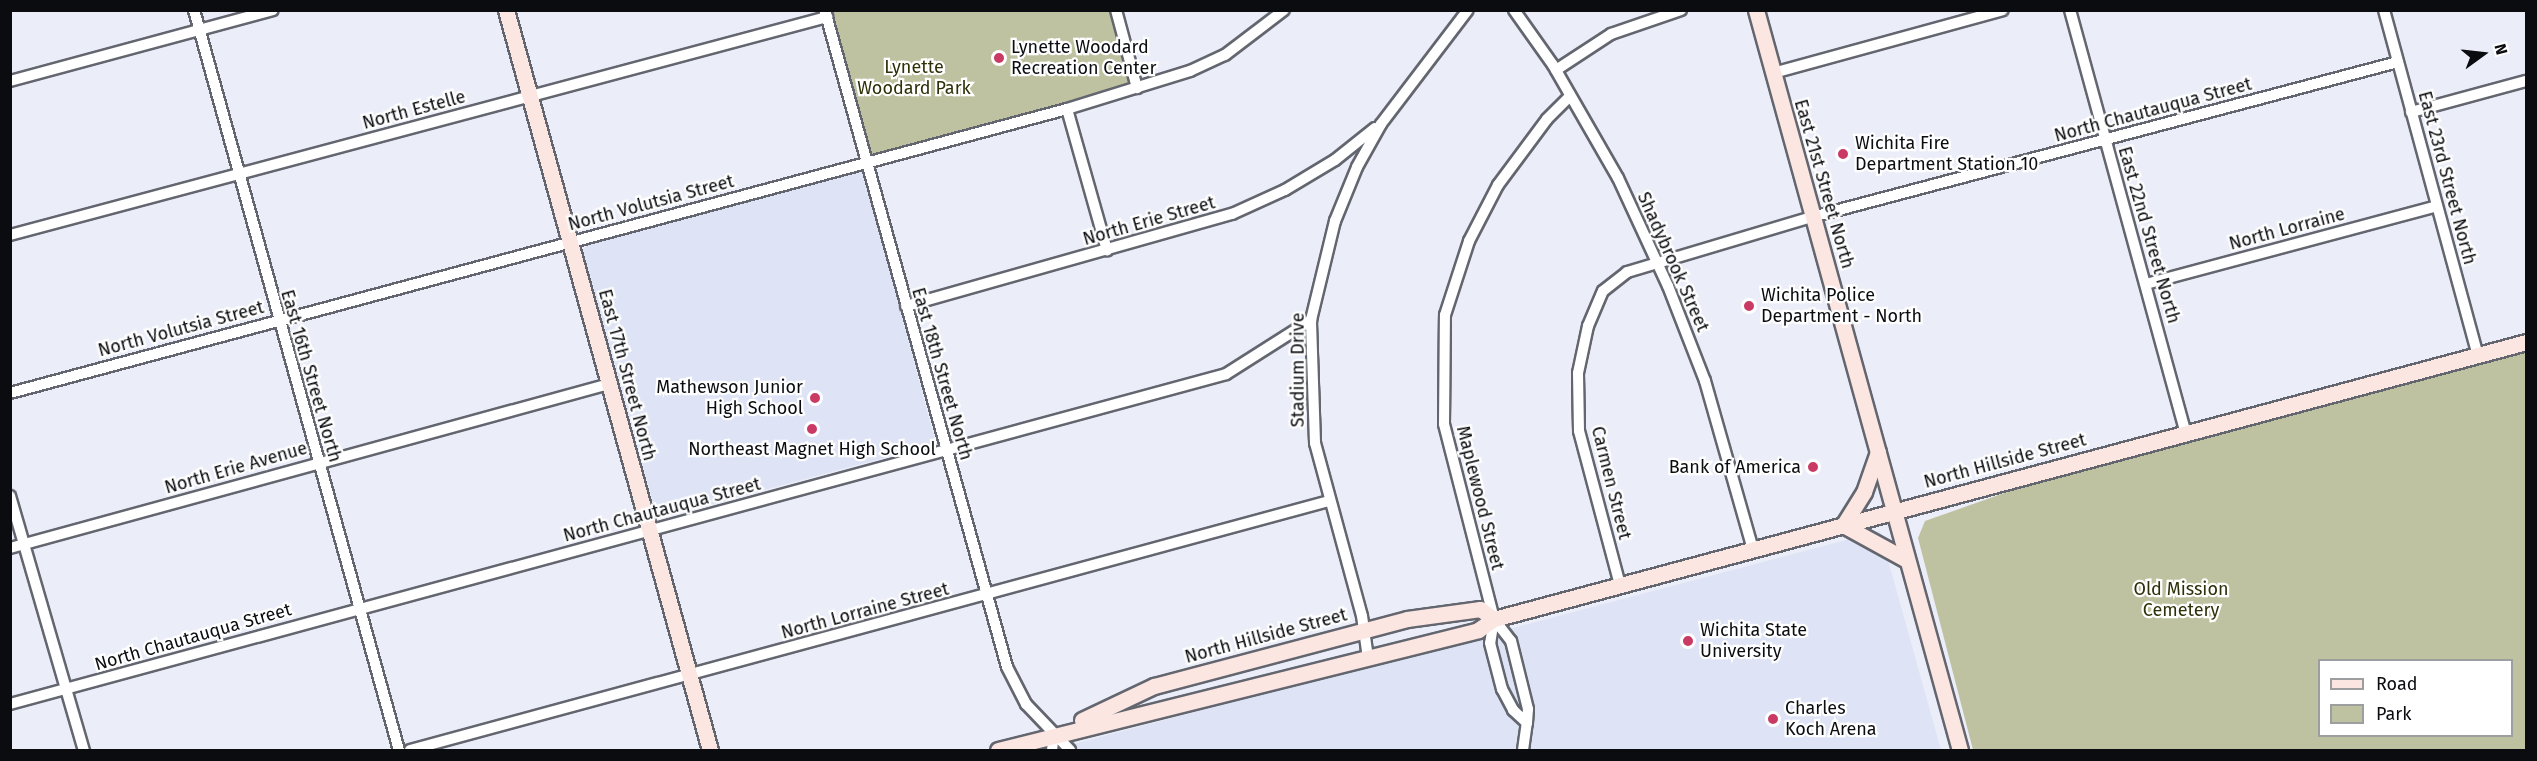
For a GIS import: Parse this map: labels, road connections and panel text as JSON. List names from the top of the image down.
{
  "streets": {
    "main road": ["East 21st Street North", "East 17th Street North", "North Hillside Street"],
    "street": [
      "North Estelle",
      "North Chautauqua Street",
      "East 23rd Street North",
      "North Volutsia Street",
      "North Erie Street",
      "North Lorraine",
      "East 22nd Street North",
      "Shadybrook Street",
      "Stadium Drive",
      "East 18th Street North",
      "East 16th Street North",
      "North Erie Avenue",
      "Carmen Street",
      "Maplewood Street",
      "North Lorraine Street"
    ]
  },
  "crossings": [
    ["North Estelle", "East 18th Street North"],
    ["North Estelle", "East 17th Street North"],
    ["North Estelle", "East 16th Street North"],
    ["North Chautauqua Street", "East 23rd Street North"],
    ["North Chautauqua Street", "East 21st Street North"],
    ["North Chautauqua Street", "East 22nd Street North"],
    ["North Chautauqua Street", "Stadium Drive"],
    ["North Chautauqua Street", "East 18th Street North"],
    ["North Chautauqua Street", "East 17th Street North"],
    ["North Chautauqua Street", "East 16th Street North"],
    ["North Chautauqua Street", "Carmen Street"],
    ["East 23rd Street North", "North Lorraine"],
    ["East 23rd Street North", "North Hillside Street"],
    ["East 21st Street North", "North Hillside Street"],
    ["East 21st Street North", "Carmen Street"],
    ["North Volutsia Street", "East 18th Street North"],
    ["North Volutsia Street", "East 17th Street North"],
    ["North Volutsia Street", "East 16th Street North"],
    ["North Erie Street", "Stadium Drive"],
    ["North Erie Street", "East 18th Street North"],
    ["North Lorraine", "East 22nd Street North"],
    ["East 22nd Street North", "North Hillside Street"],
    ["Shadybrook Street", "North Hillside Street"],
    ["Shadybrook Street", "Carmen Street"],
    ["Shadybrook Street", "Maplewood Street"],
    ["Stadium Drive", "North Hillside Street"],
    ["Stadium Drive", "North Lorraine Street"],
    ["East 18th Street North", "North Hillside Street"],
    ["East 18th Street North", "North Lorraine Street"],
    ["East 17th Street North", "North Erie Avenue"],
    ["East 17th Street North", "North Lorraine Street"],
    ["East 16th Street North", "North Erie Avenue"],
    ["North Hillside Street", "Carmen Street"],
    ["North Hillside Street", "Maplewood Street"]
  ],
  "parks": ["Lynette Woodard Park", "Old Mission Cemetery"],
  "places": [
    "Lynette Woodard Recreation Center",
    "Wichita Fire Department Station 10",
    "Wichita Police Department - North",
    "Mathewson Junior High School",
    "Northeast Magnet High School",
    "Bank of America",
    "Wichita State University",
    "Charles Koch Arena"
  ],
  "legend": ["Road", "Park"],
  "north": "right"
}
